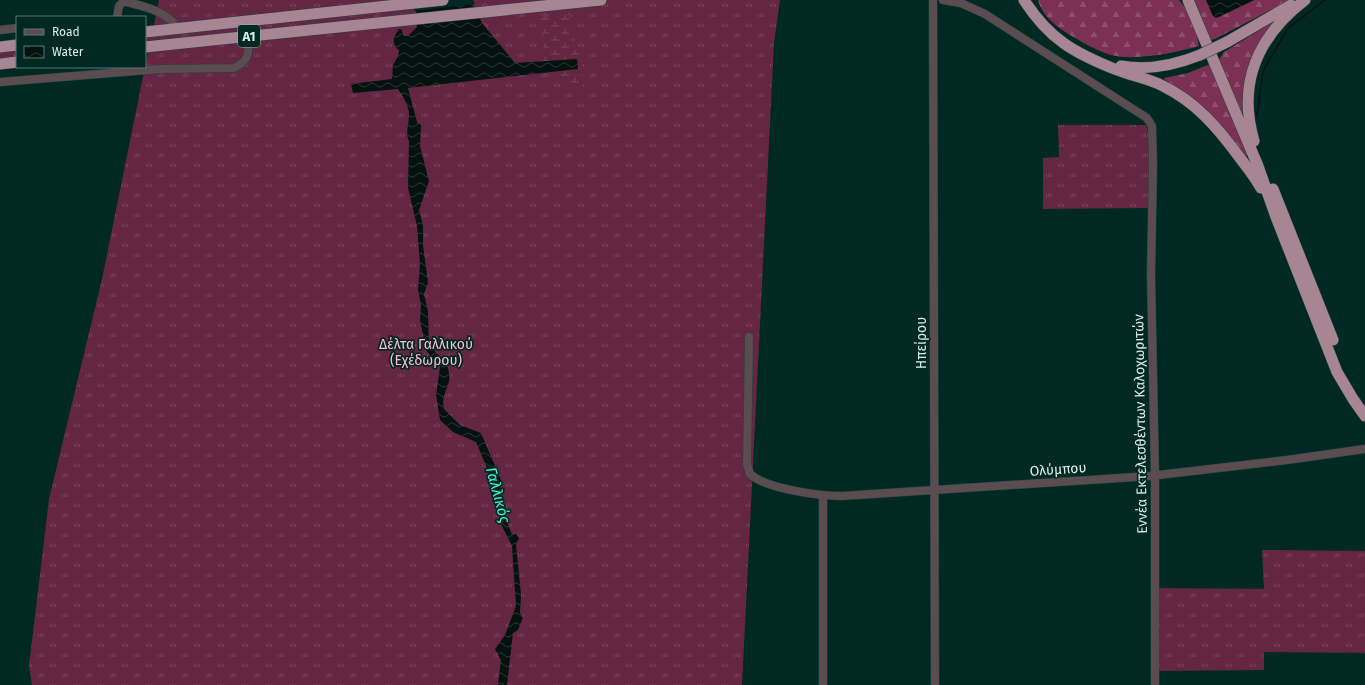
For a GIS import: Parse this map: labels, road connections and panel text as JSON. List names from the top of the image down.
{
  "streets": {
    "highway": ["Α1"],
    "street": ["Ηπείρου", "Εννέα Εκτελεσθέντων Καλοχωριτών", "Ολύμπου"]
  },
  "crossings": [
    ["Ηπείρου", "Ολύμπου"],
    ["Εννέα Εκτελεσθέντων Καλοχωριτών", "Ολύμπου"]
  ],
  "water": ["Γαλλικός"],
  "parks": ["Δέλτα Γαλλικού (Εχέδωρου)"],
  "legend": ["Road", "Water"]
}
